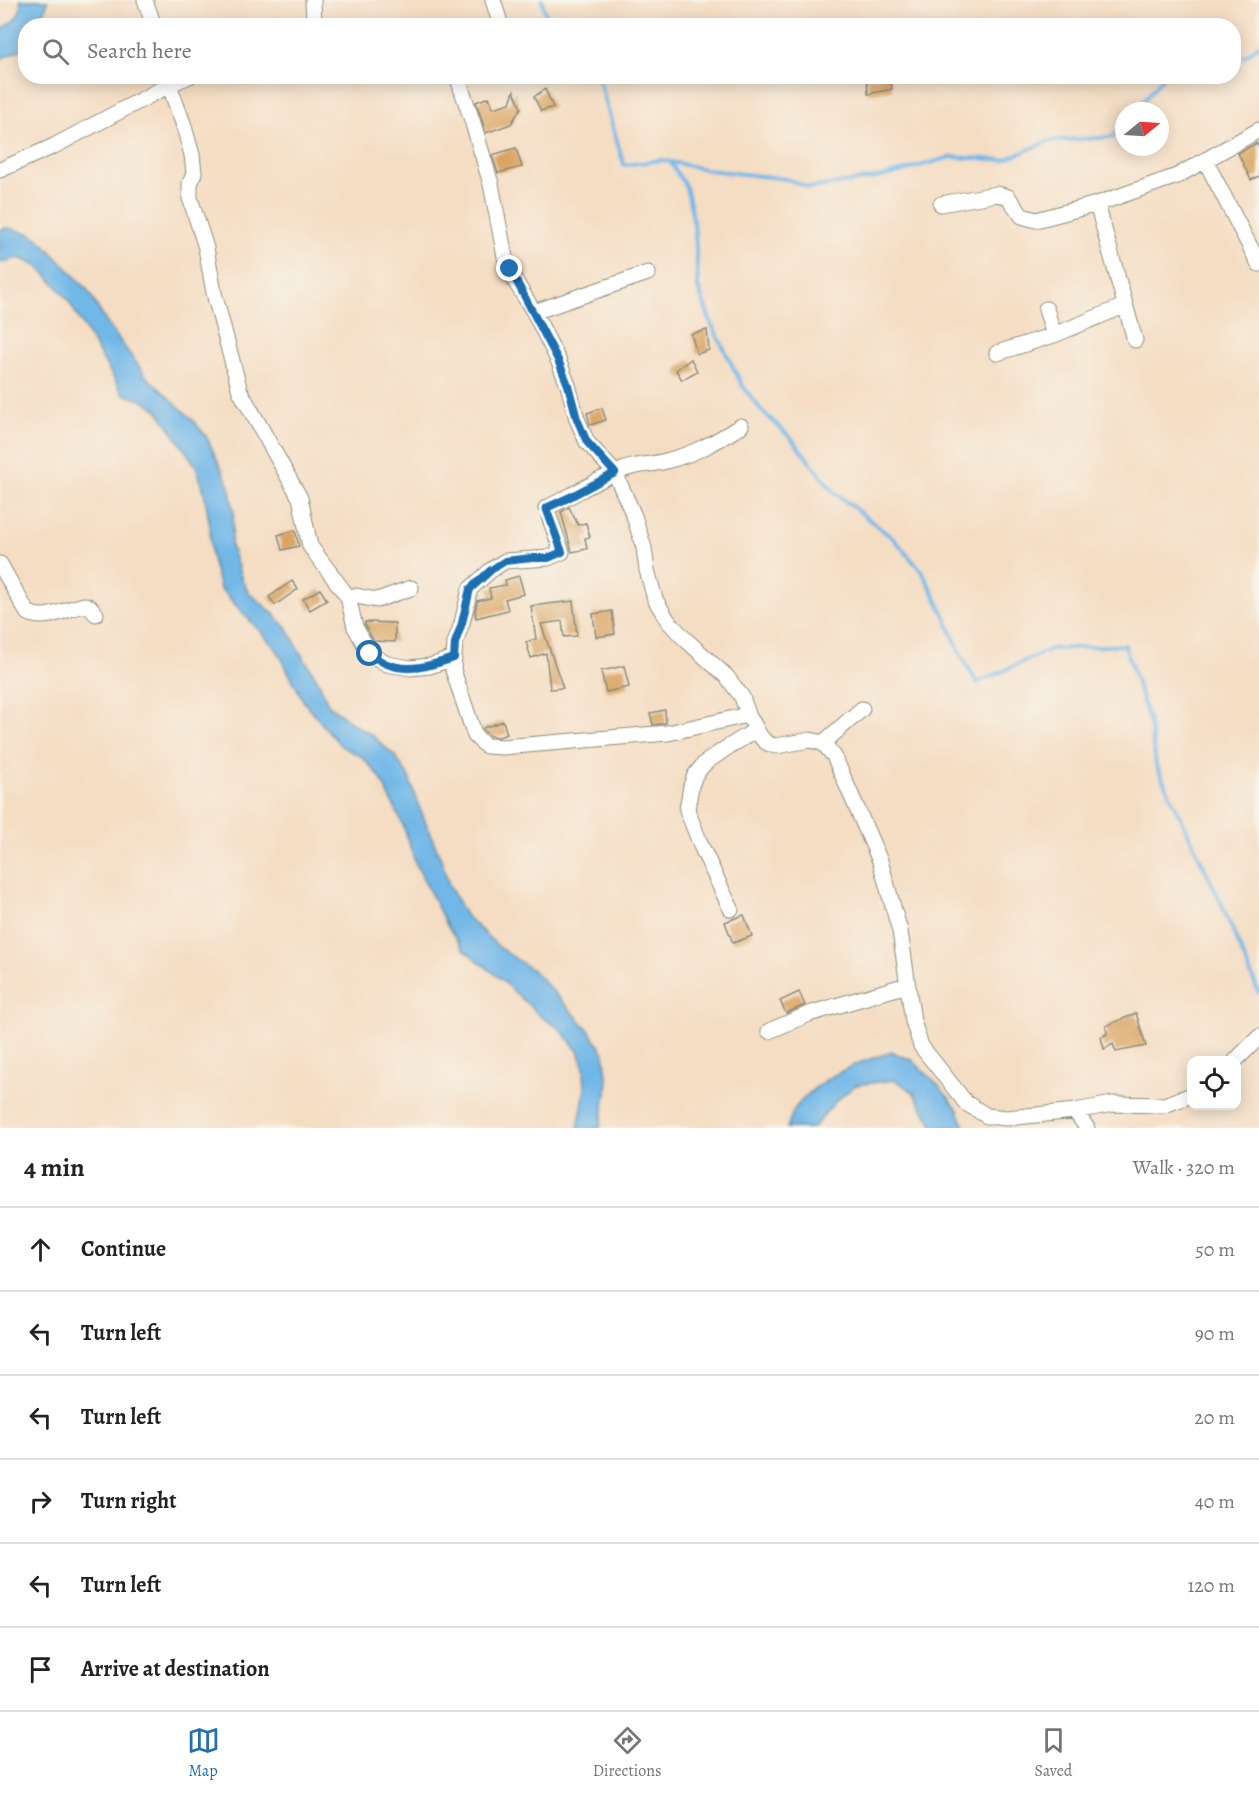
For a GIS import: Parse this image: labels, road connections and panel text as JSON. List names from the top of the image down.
{
  "north": "right",
  "page": {
    "search": "Search here",
    "heading": ["4 min", "Walk · 320 m"],
    "list": [
      ["Continue", "50 m"],
      ["Turn left", "90 m"],
      ["Turn left", "20 m"],
      ["Turn right", "40 m"],
      ["Turn left", "120 m"],
      "Arrive at destination"
    ],
    "nav": ["Map", "Directions", "Saved"]
  }
}
